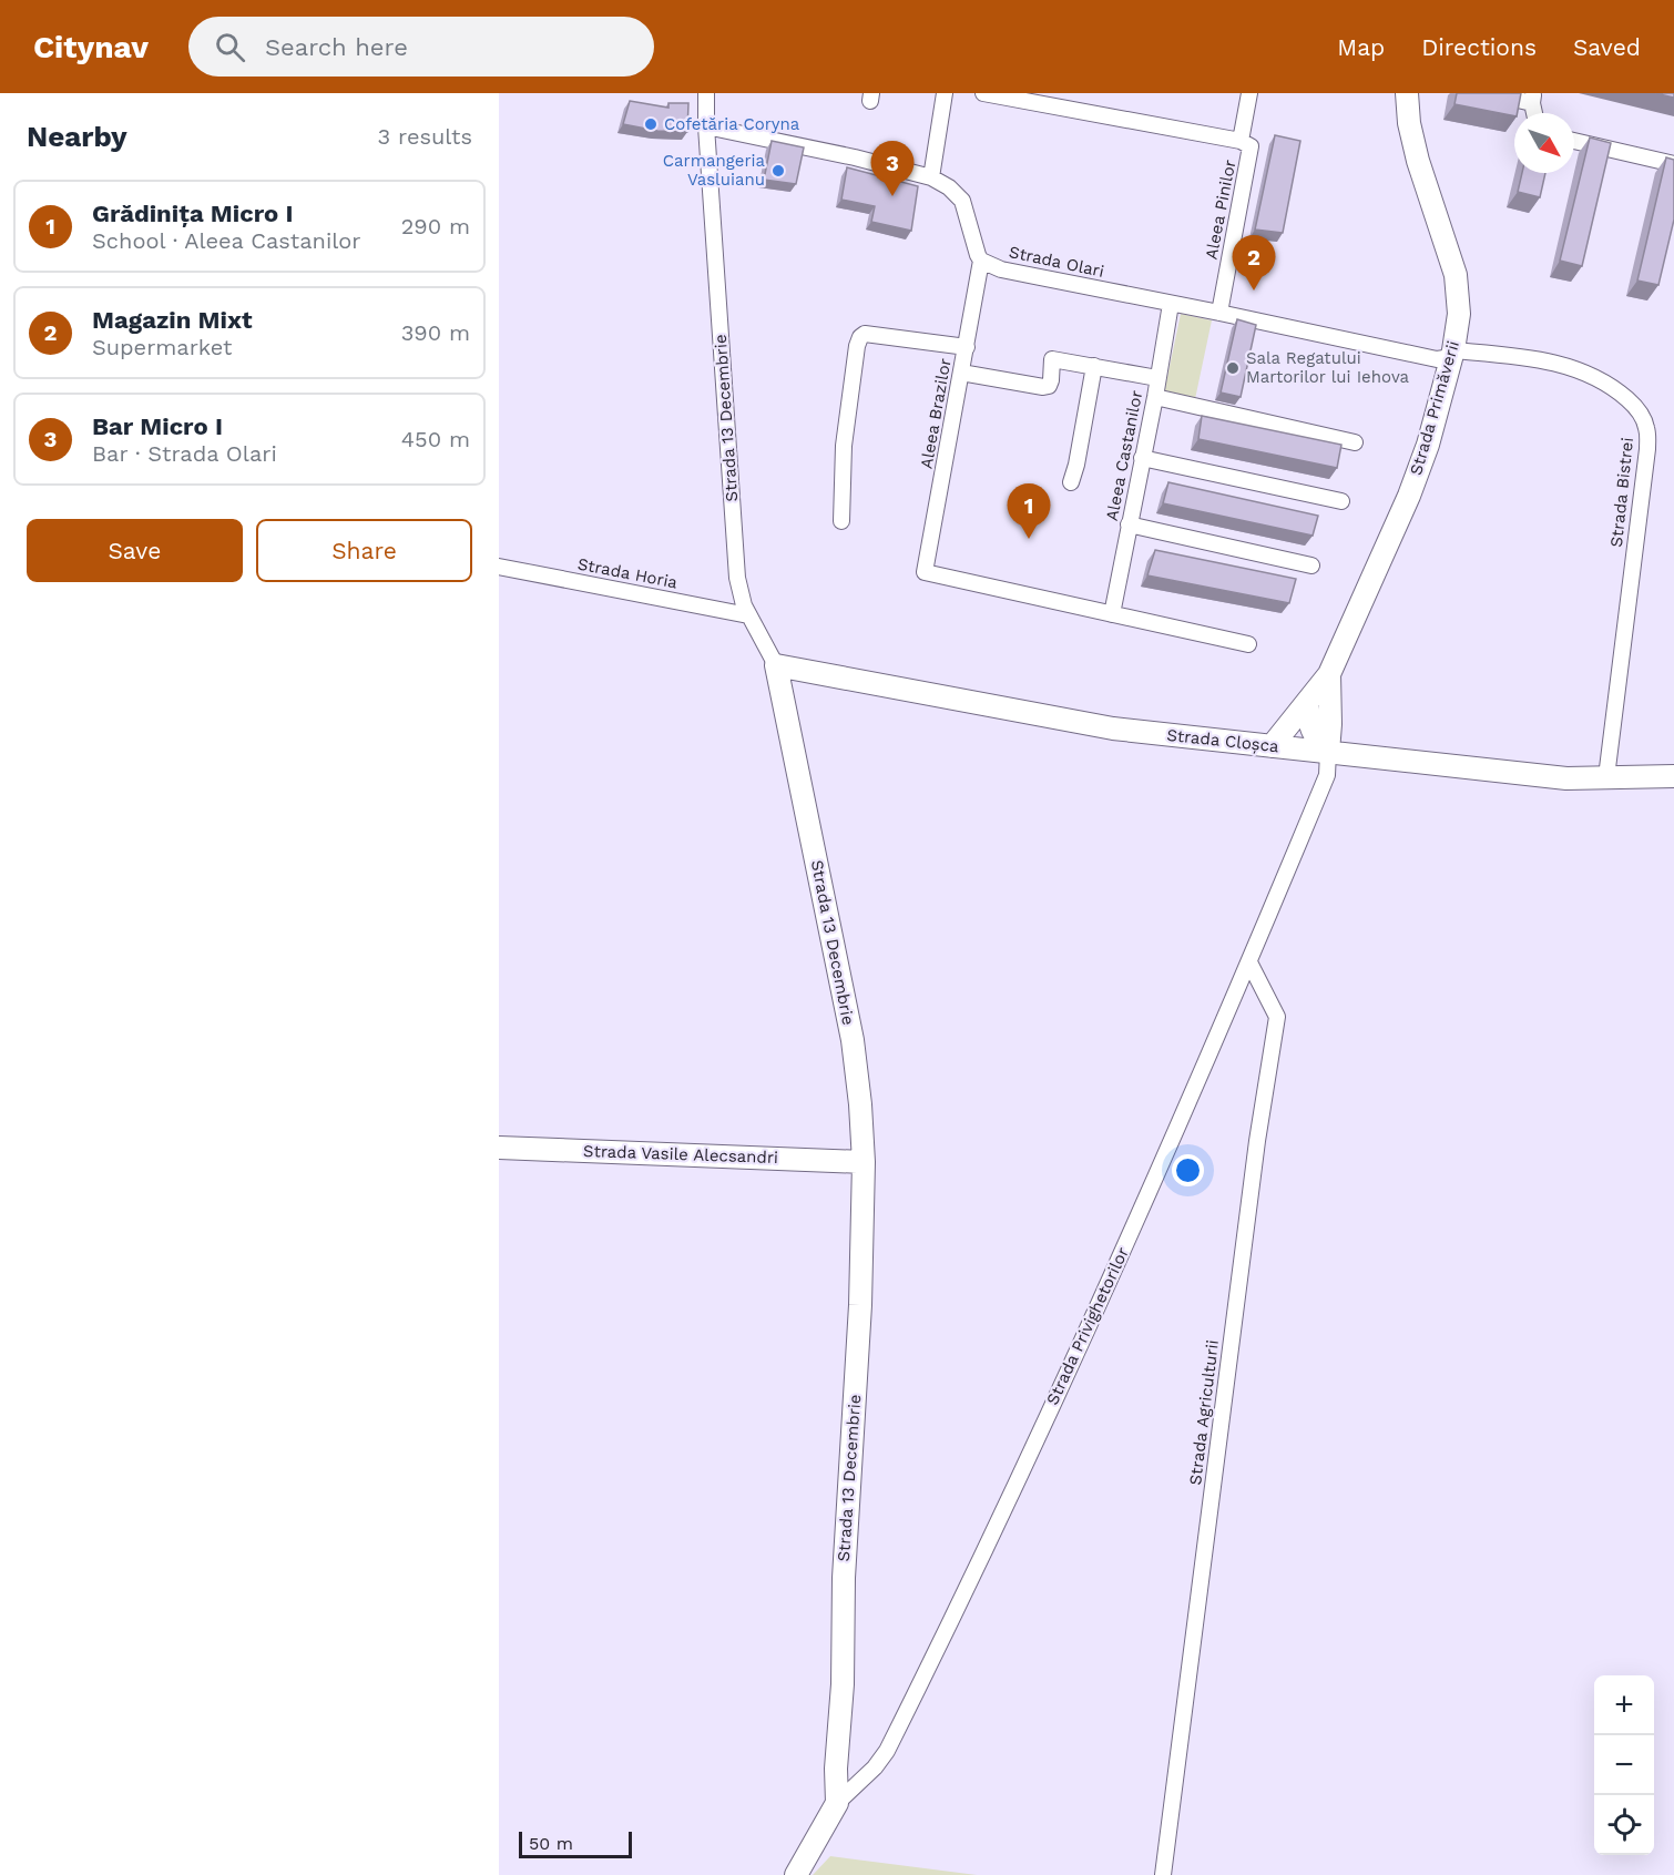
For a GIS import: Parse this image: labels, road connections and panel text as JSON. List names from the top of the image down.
{
  "streets": {
    "street": [
      "Aleea Pinilor",
      "Strada Olari",
      "Strada Primăverii",
      "Aleea Brazilor",
      "Strada 13 Decembrie",
      "Aleea Castanilor",
      "Strada Bistrei",
      "Strada Horia",
      "Strada Cloșca",
      "Strada Vasile Alecsandri",
      "Strada Privighetorilor",
      "Strada Agriculturii"
    ]
  },
  "crossings": [
    ["Aleea Pinilor", "Strada Olari"],
    ["Strada Olari", "Strada Primăverii"],
    ["Strada Olari", "Aleea Brazilor"],
    ["Strada Olari", "Aleea Castanilor"],
    ["Strada Olari", "Strada Bistrei"],
    ["Strada Primăverii", "Strada Bistrei"],
    ["Strada Primăverii", "Strada Cloșca"],
    ["Strada Primăverii", "Strada Privighetorilor"],
    ["Aleea Brazilor", "Aleea Castanilor"],
    ["Strada 13 Decembrie", "Strada Horia"],
    ["Strada 13 Decembrie", "Strada Cloșca"],
    ["Strada 13 Decembrie", "Strada Vasile Alecsandri"],
    ["Strada 13 Decembrie", "Strada Privighetorilor"],
    ["Strada Bistrei", "Strada Cloșca"],
    ["Strada Cloșca", "Strada Privighetorilor"],
    ["Strada Privighetorilor", "Strada Agriculturii"]
  ],
  "places": ["Cofetăria Coryna", "Carmangeria Vasluianu", "Sala Regatului Martorilor lui Iehova"],
  "scale_bar": "50 m",
  "north": "bottom right",
  "page": {
    "header": "Citynav",
    "search": "Search here",
    "nav": ["Map", "Directions", "Saved"],
    "heading": ["Nearby", "3 results"],
    "pins": ["3", "2", "1"],
    "list": [
      {
        "mark": "1",
        "name": "Grădinița Micro I",
        "note": "School · Aleea Castanilor",
        "value": "290 m"
      },
      {
        "mark": "2",
        "name": "Magazin Mixt",
        "note": "Supermarket",
        "value": "390 m"
      },
      {
        "mark": "3",
        "name": "Bar Micro I",
        "note": "Bar · Strada Olari",
        "value": "450 m"
      }
    ],
    "buttons": ["Save", "Share"],
    "map_buttons": ["+", "−"],
    "scale": "50 m"
  }
}
